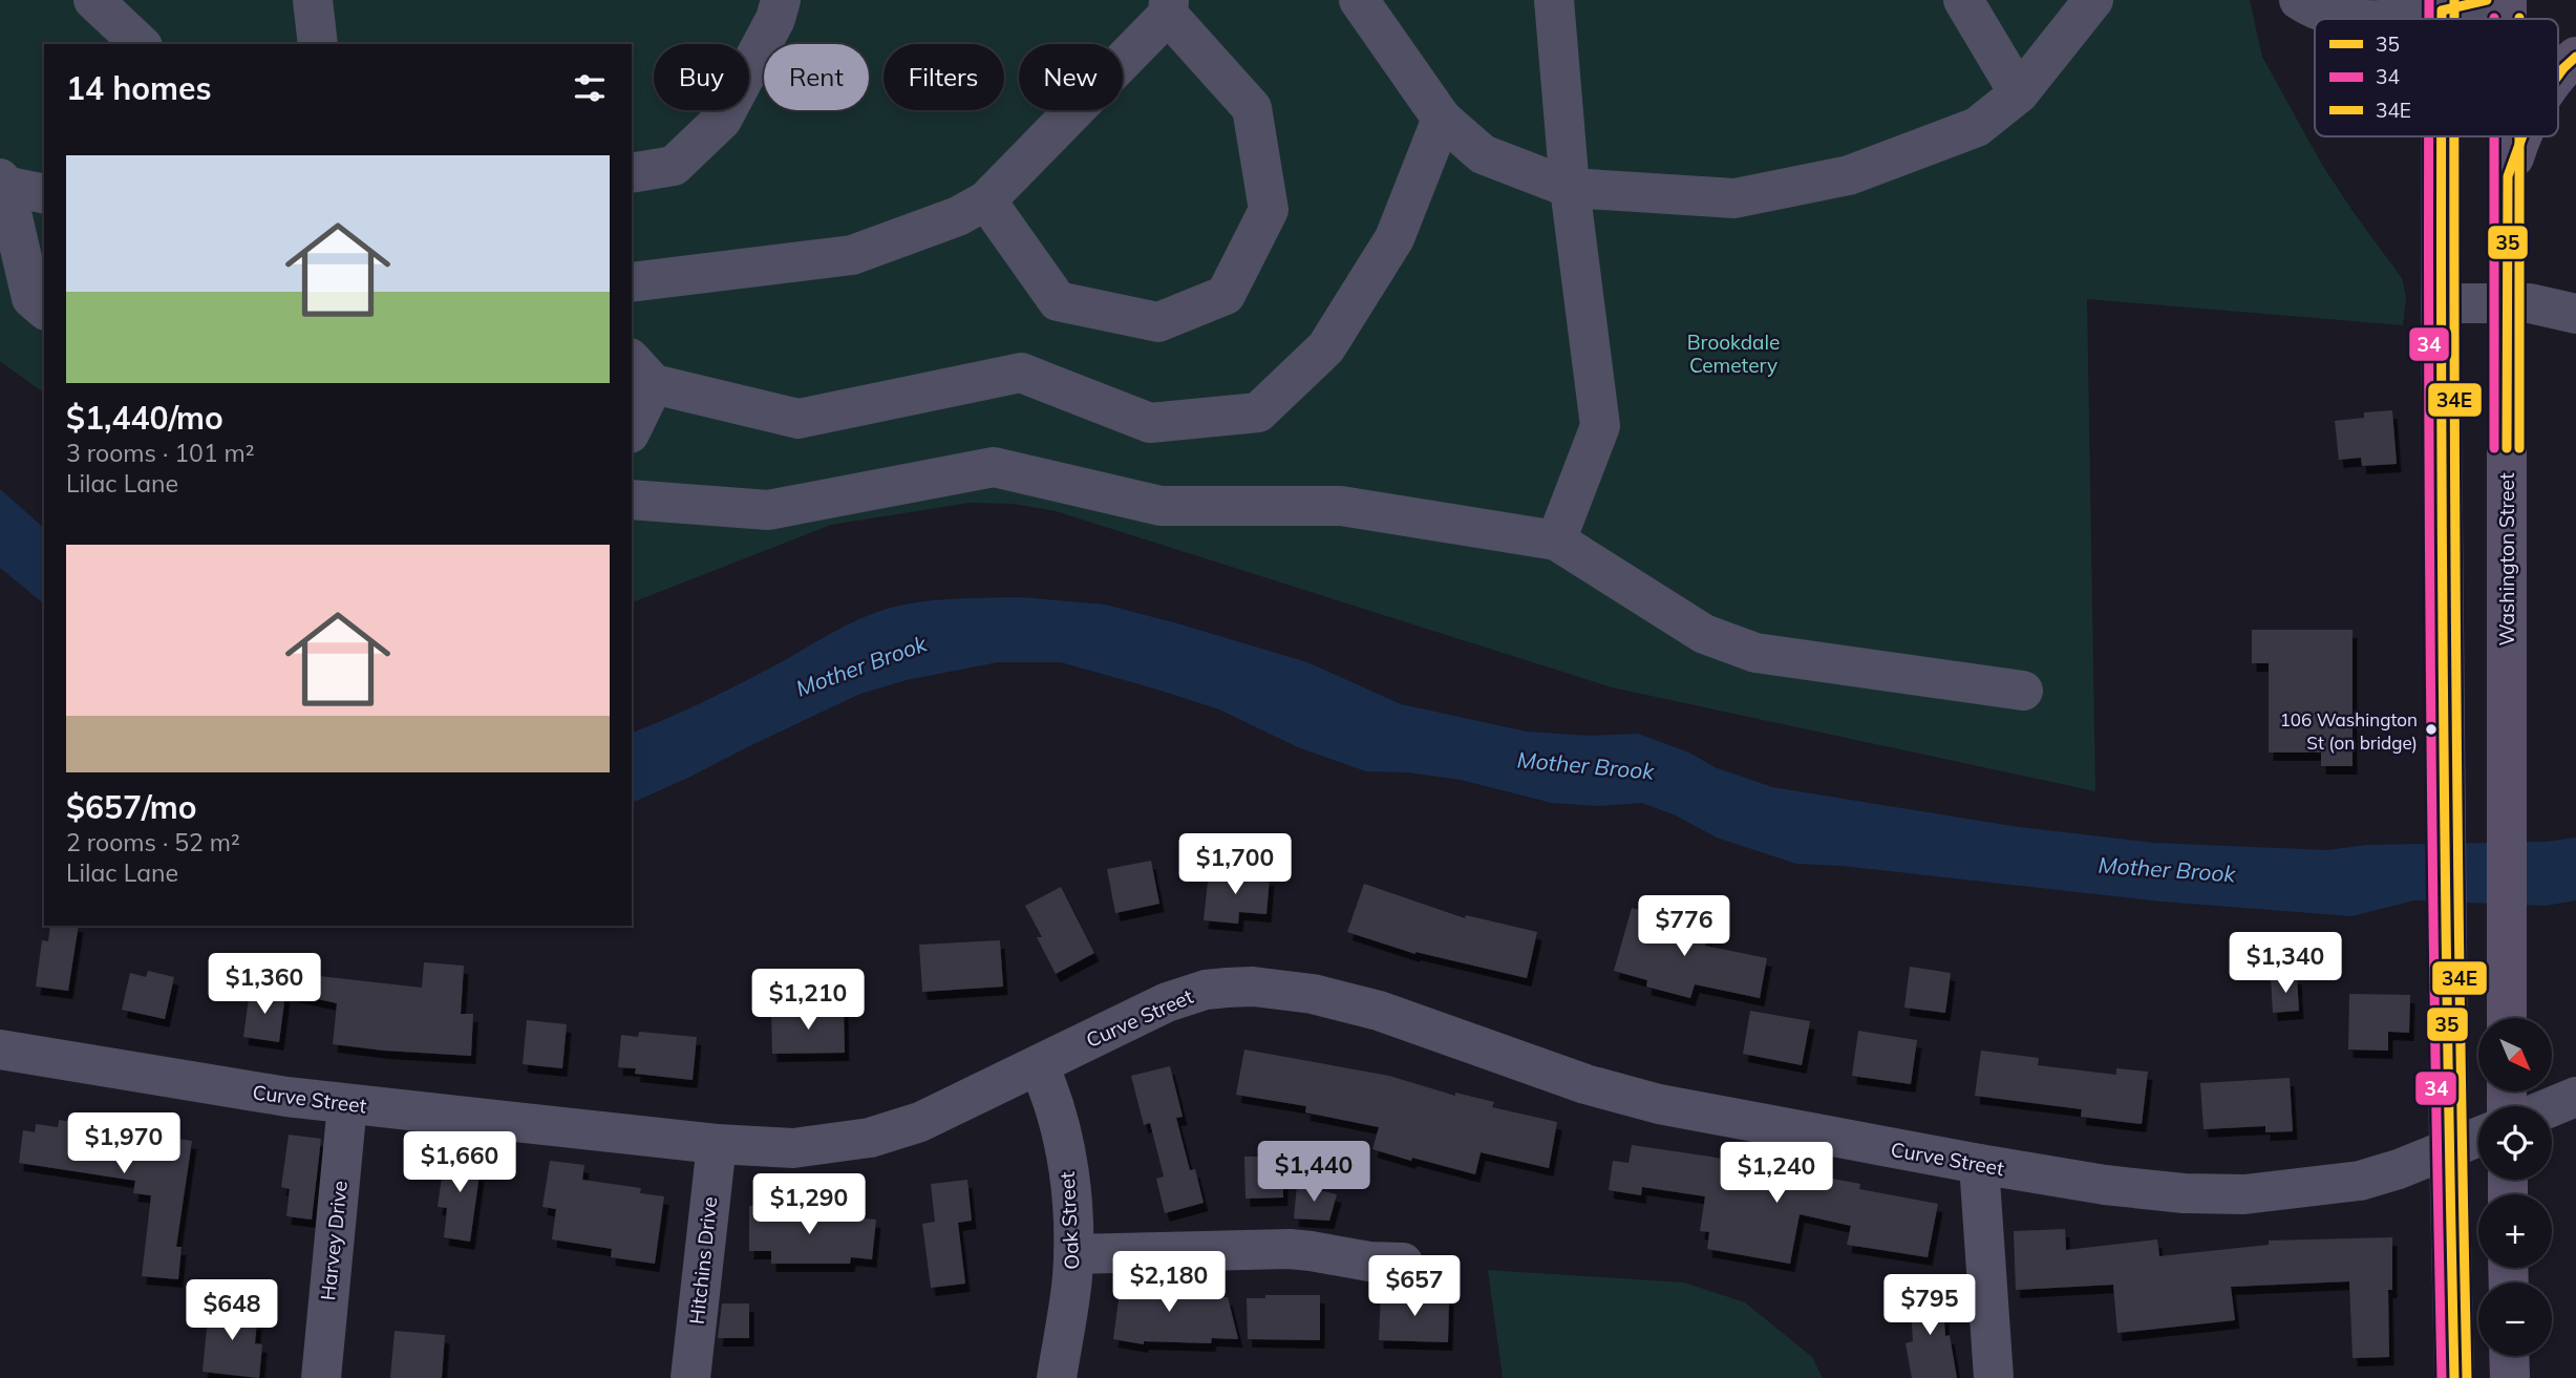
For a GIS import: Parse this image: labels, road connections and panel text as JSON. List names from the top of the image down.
{
  "streets": {
    "main road": ["Washington Street"],
    "street": [
      "Curve Street",
      "Oak Street",
      "Harvey Drive",
      "Hitchins Drive"
    ]
  },
  "crossings": [
    ["Curve Street", "Oak Street"],
    ["Curve Street", "Harvey Drive"],
    ["Curve Street", "Hitchins Drive"]
  ],
  "water": ["Mother Brook"],
  "parks": ["Brookdale Cemetery"],
  "places": ["106 Washington St (on bridge)"],
  "lines": ["transit line 35", "transit line 34", "transit line 34E"],
  "legend": ["35", "34", "34E"],
  "north": "bottom right",
  "page": {
    "chip": [
      "Buy",
      "Rent",
      "Filters",
      "New"
    ],
    "heading": "14 homes",
    "list": [
      {
        "name": "$1,440/mo",
        "note": "3 rooms · 101 m² · Lilac Lane"
      },
      {
        "name": "$657/mo",
        "note": "2 rooms · 52 m² · Lilac Lane"
      }
    ],
    "price": [
      "$1,700",
      "$776",
      "$1,340",
      "$1,360",
      "$1,210",
      "$1,970",
      "$1,660",
      "$1,440",
      "$1,240",
      "$1,290",
      "$2,180",
      "$657",
      "$795",
      "$648"
    ],
    "map_buttons": ["+", "−"]
  }
}
